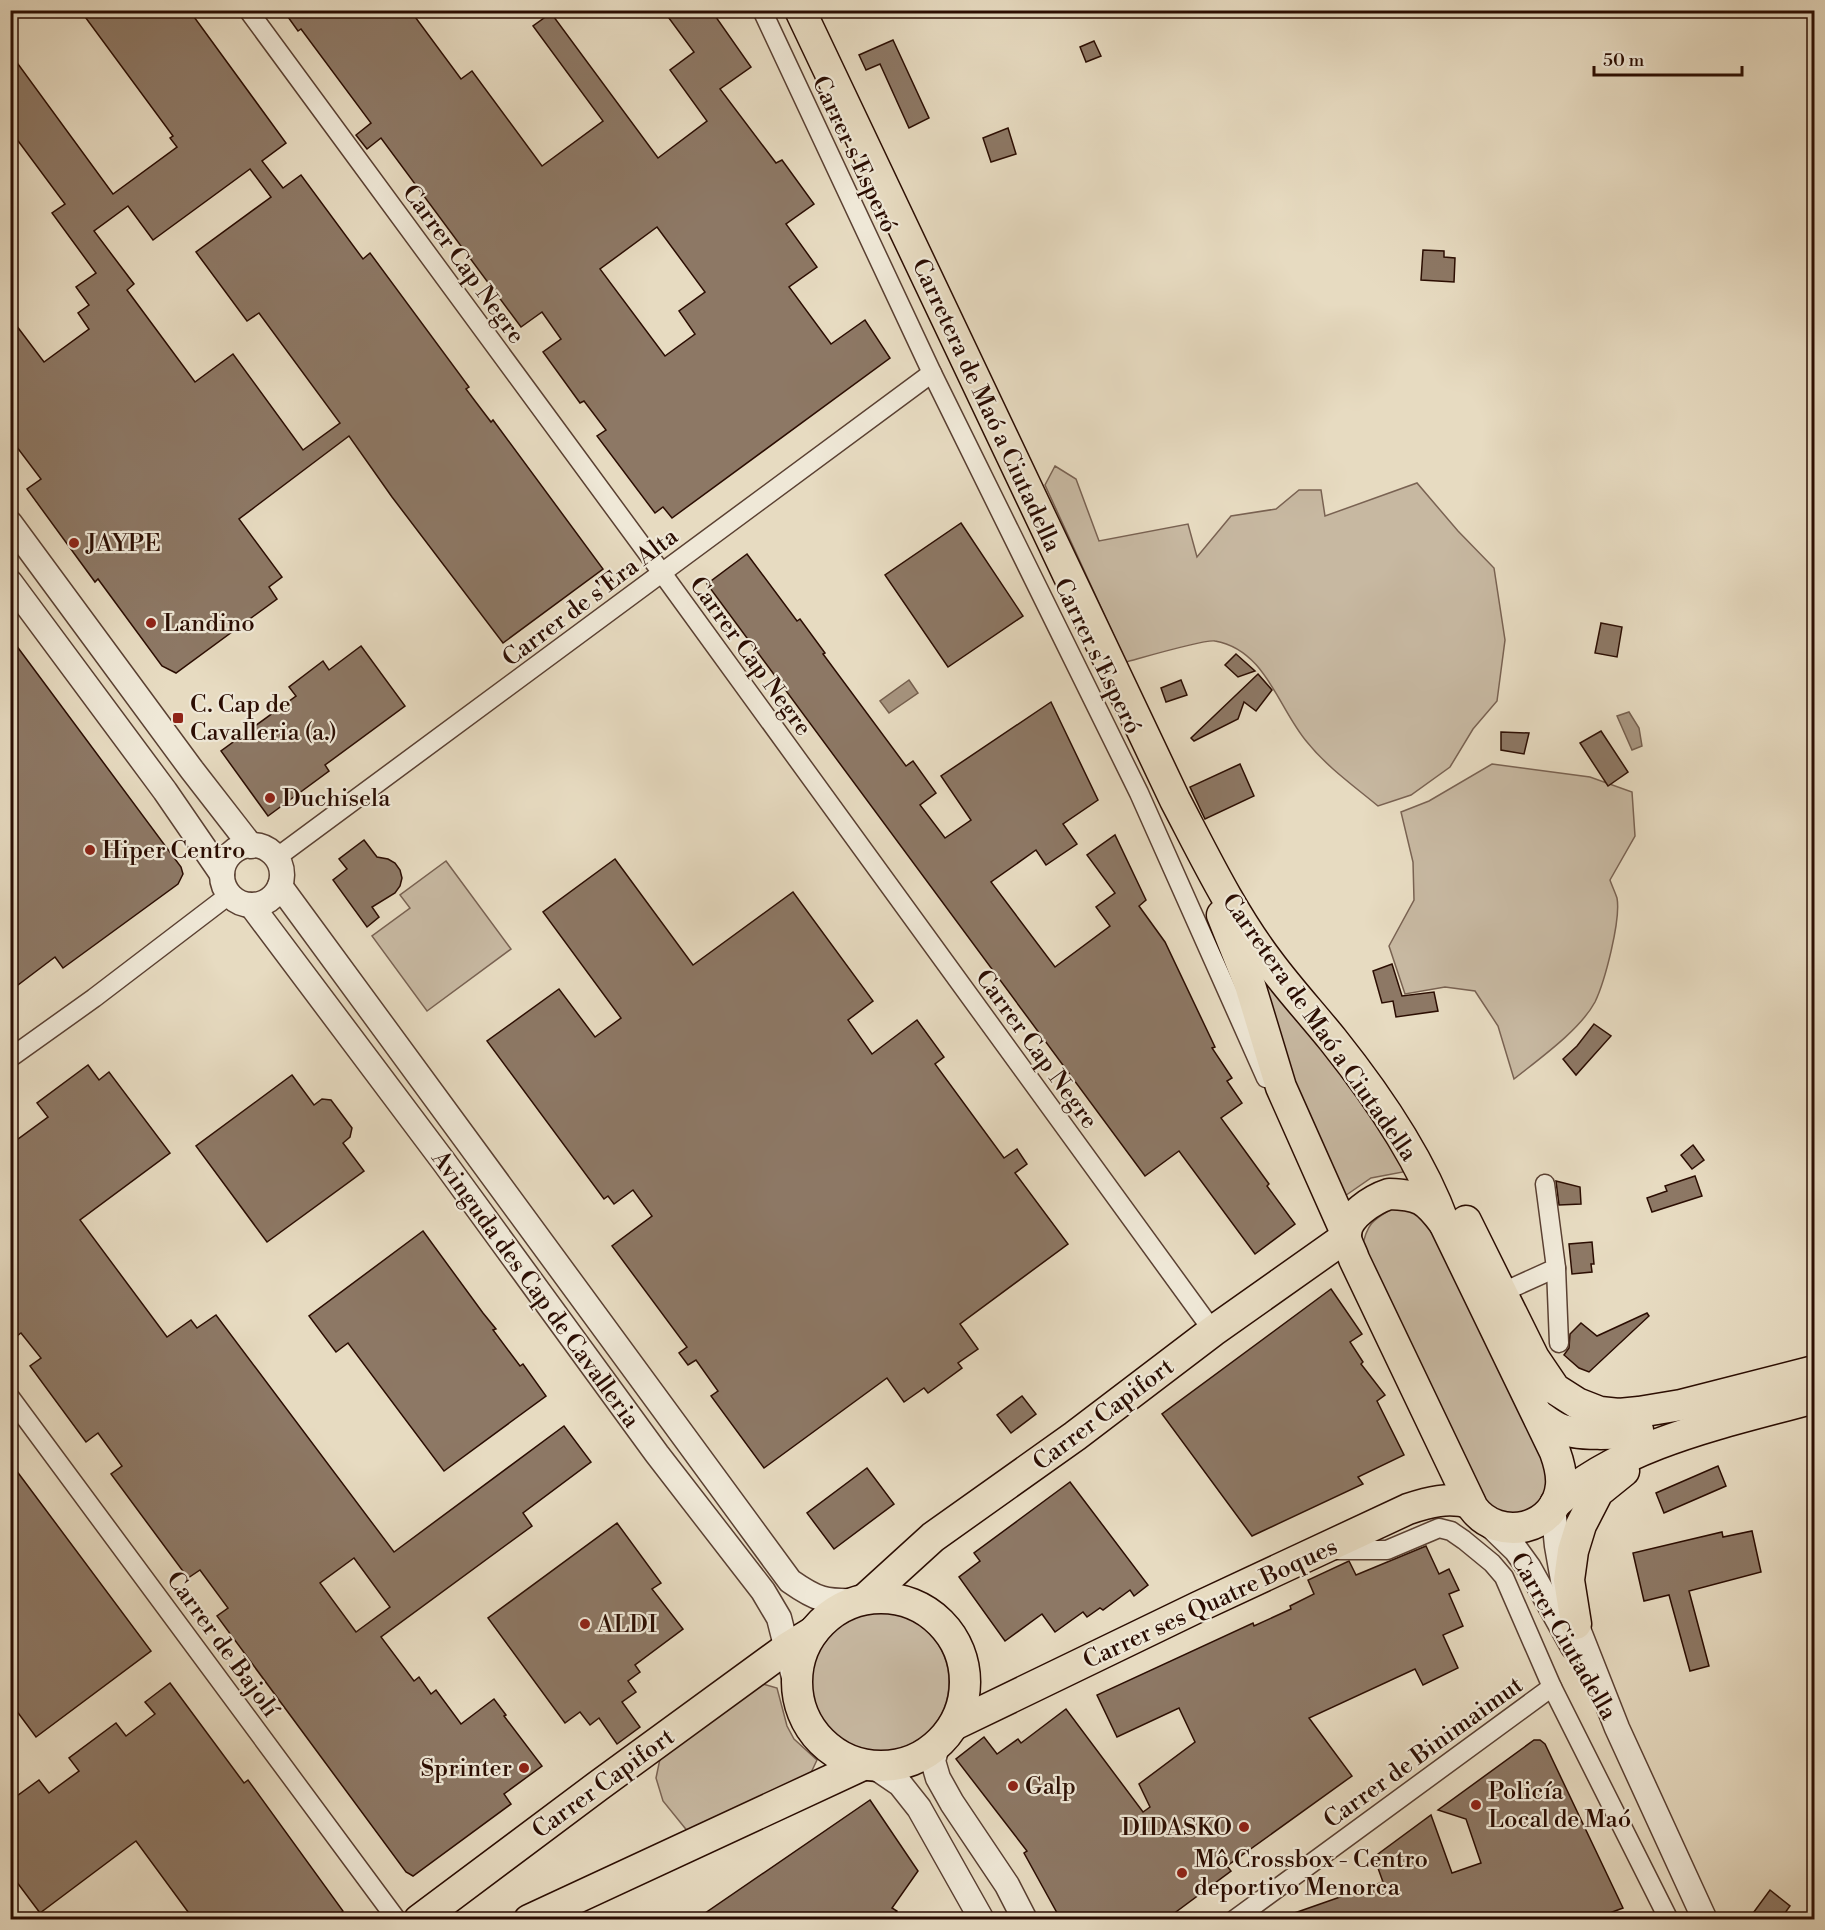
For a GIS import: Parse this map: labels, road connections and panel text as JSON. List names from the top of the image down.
{
  "streets": {
    "main road": ["Carretera de Maó a Ciutadella", "Carrer Capifort", "Carrer ses Quatre Boques"],
    "street": [
      "Carrer s'Esperó",
      "Carrer Cap Negre",
      "Carrer de s'Era Alta",
      "Avinguda des Cap de Cavalleria",
      "Carrer Ciutadella",
      "Carrer de Bajolí",
      "Carrer de Binimaimut"
    ]
  },
  "crossings": [
    ["Carrer s'Esperó", "Carretera de Maó a Ciutadella"],
    ["Carrer s'Esperó", "Carrer de s'Era Alta"],
    ["Carrer Cap Negre", "Carrer de s'Era Alta"],
    ["Carrer Cap Negre", "Carrer Capifort"],
    ["Carretera de Maó a Ciutadella", "Carrer Capifort"],
    ["Carretera de Maó a Ciutadella", "Carrer ses Quatre Boques"],
    ["Carretera de Maó a Ciutadella", "Carrer Ciutadella"],
    ["Carrer de s'Era Alta", "Avinguda des Cap de Cavalleria"],
    ["Avinguda des Cap de Cavalleria", "Carrer Capifort"],
    ["Avinguda des Cap de Cavalleria", "Carrer ses Quatre Boques"],
    ["Carrer Capifort", "Carrer ses Quatre Boques"],
    ["Carrer ses Quatre Boques", "Carrer Ciutadella"]
  ],
  "places": {
    "other": [
      "JAYPE",
      "Landino",
      "Duchisela",
      "Hiper Centro",
      "ALDI",
      "Sprinter",
      "Galp",
      "Policía Local de Maó",
      "DIDASKO",
      "Mô Crossbox - Centro deportivo Menorca"
    ],
    "transit": ["C. Cap de Cavalleria (a.)"]
  },
  "scale_bar": "50 m"
}
